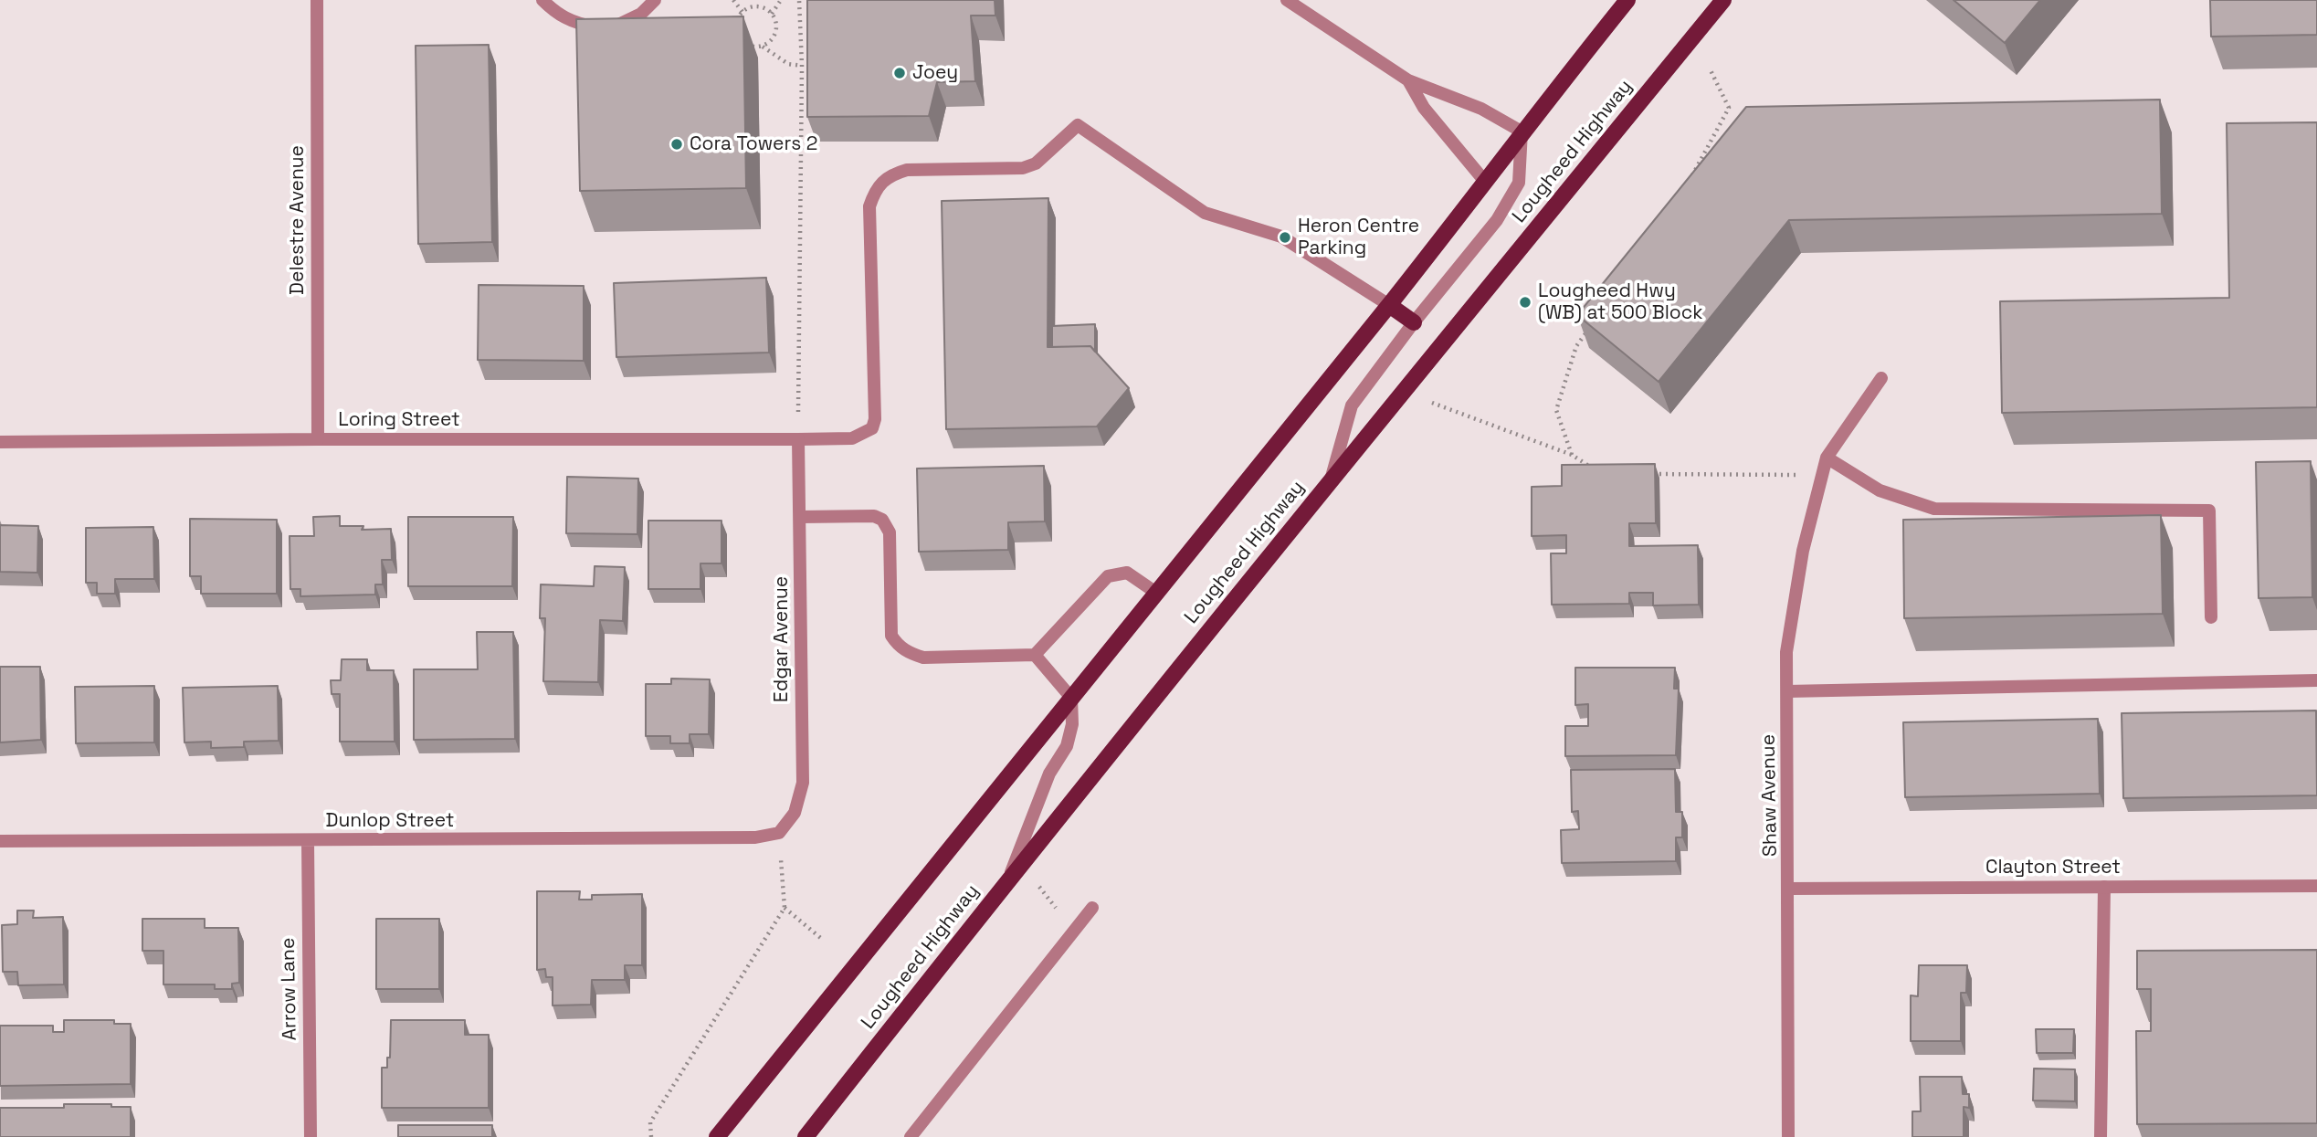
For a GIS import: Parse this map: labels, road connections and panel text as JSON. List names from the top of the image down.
{
  "streets": {
    "main road": ["Lougheed Highway"],
    "street": [
      "Delestre Avenue",
      "Loring Street",
      "Edgar Avenue",
      "Shaw Avenue",
      "Dunlop Street",
      "Clayton Street",
      "Arrow Lane"
    ]
  },
  "crossings": [
    ["Delestre Avenue", "Loring Street"],
    ["Loring Street", "Edgar Avenue"],
    ["Edgar Avenue", "Dunlop Street"],
    ["Shaw Avenue", "Clayton Street"],
    ["Dunlop Street", "Arrow Lane"]
  ],
  "places": [
    "Joey",
    "Cora Towers 2",
    "Heron Centre Parking",
    "Lougheed Hwy (WB) at 500 Block"
  ]
}
